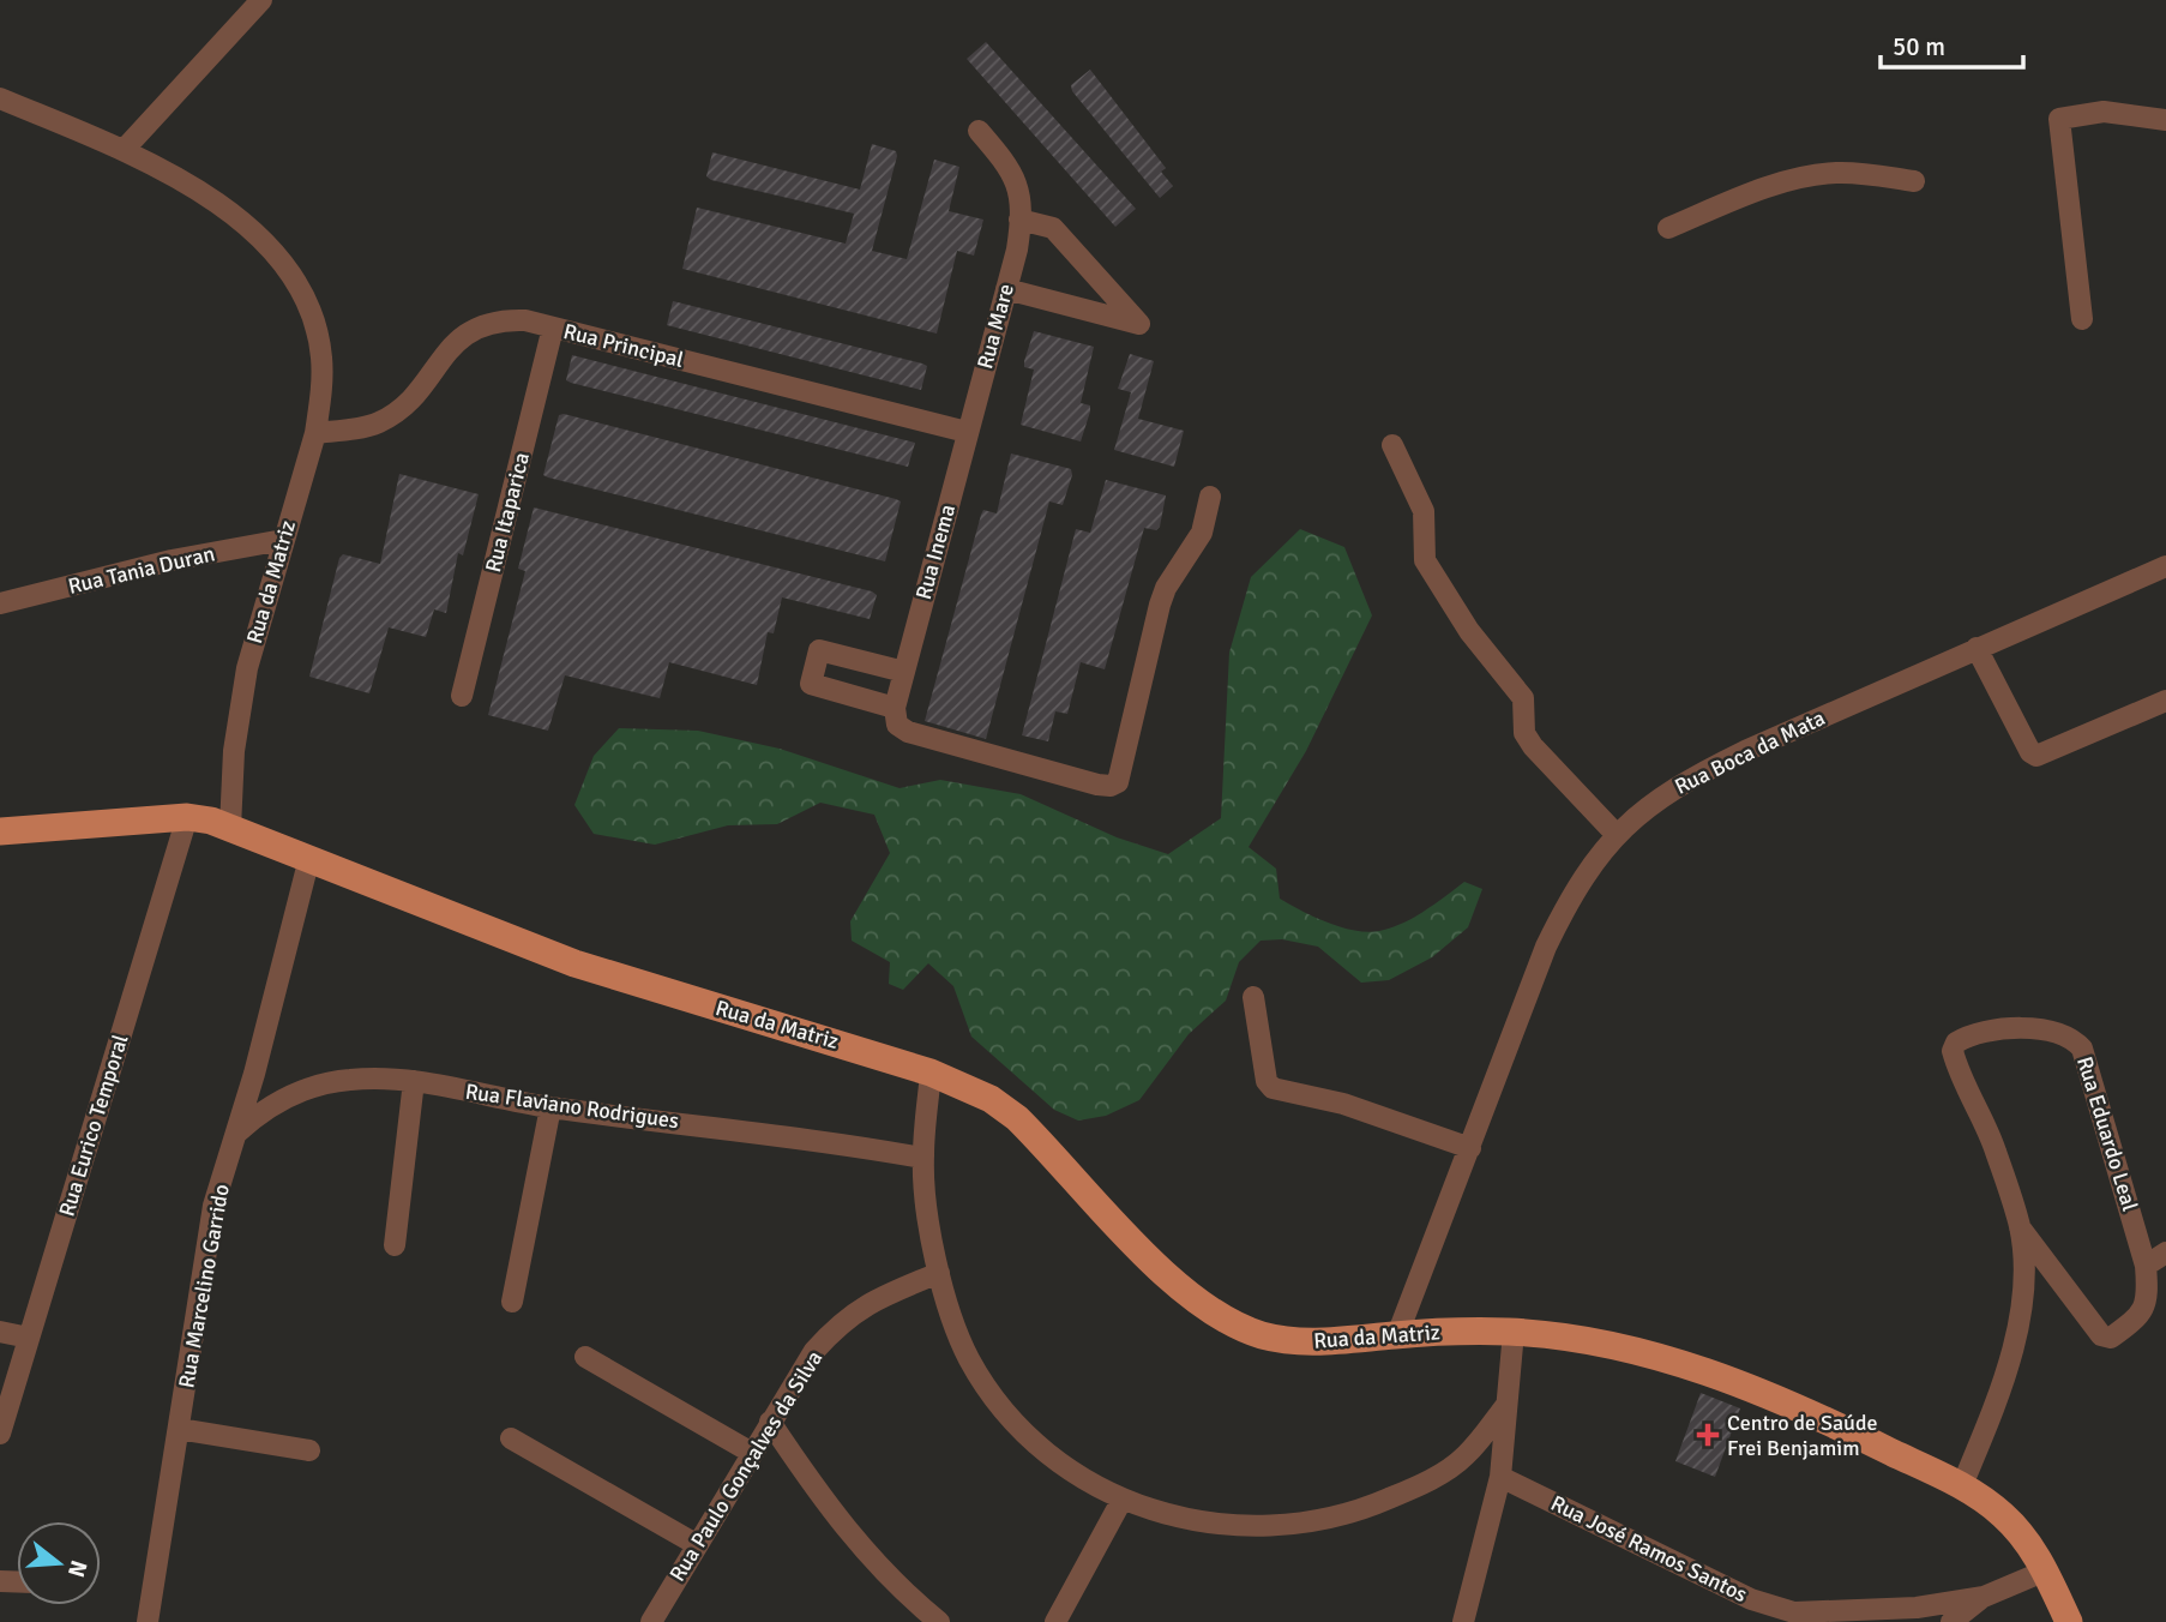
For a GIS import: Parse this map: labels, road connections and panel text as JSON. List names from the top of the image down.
{
  "streets": {
    "main road": ["Rua da Matriz"],
    "street": [
      "Rua Mare",
      "Rua Principal",
      "Rua Itaparica",
      "Rua Inema",
      "Rua Tania Duran",
      "Rua Boca da Mata",
      "Rua Flaviano Rodrigues",
      "Rua Eurico Temporal",
      "Rua Eduardo Leal",
      "Rua Marcelino Garrido",
      "Rua Paulo Gonçalves da Silva",
      "Rua José Ramos Santos"
    ]
  },
  "crossings": [
    ["Rua Mare", "Rua Principal"],
    ["Rua Mare", "Rua Inema"],
    ["Rua Principal", "Rua Itaparica"],
    ["Rua Principal", "Rua Inema"],
    ["Rua Principal", "Rua da Matriz"],
    ["Rua Tania Duran", "Rua da Matriz"],
    ["Rua da Matriz", "Rua Boca da Mata"],
    ["Rua da Matriz", "Rua Eduardo Leal"],
    ["Rua da Matriz", "Rua Marcelino Garrido"],
    ["Rua da Matriz", "Rua José Ramos Santos"],
    ["Rua Flaviano Rodrigues", "Rua Marcelino Garrido"]
  ],
  "places": {
    "health": ["Centro de Saúde Frei Benjamim"]
  },
  "scale_bar": "50 m",
  "north": "right"
}
